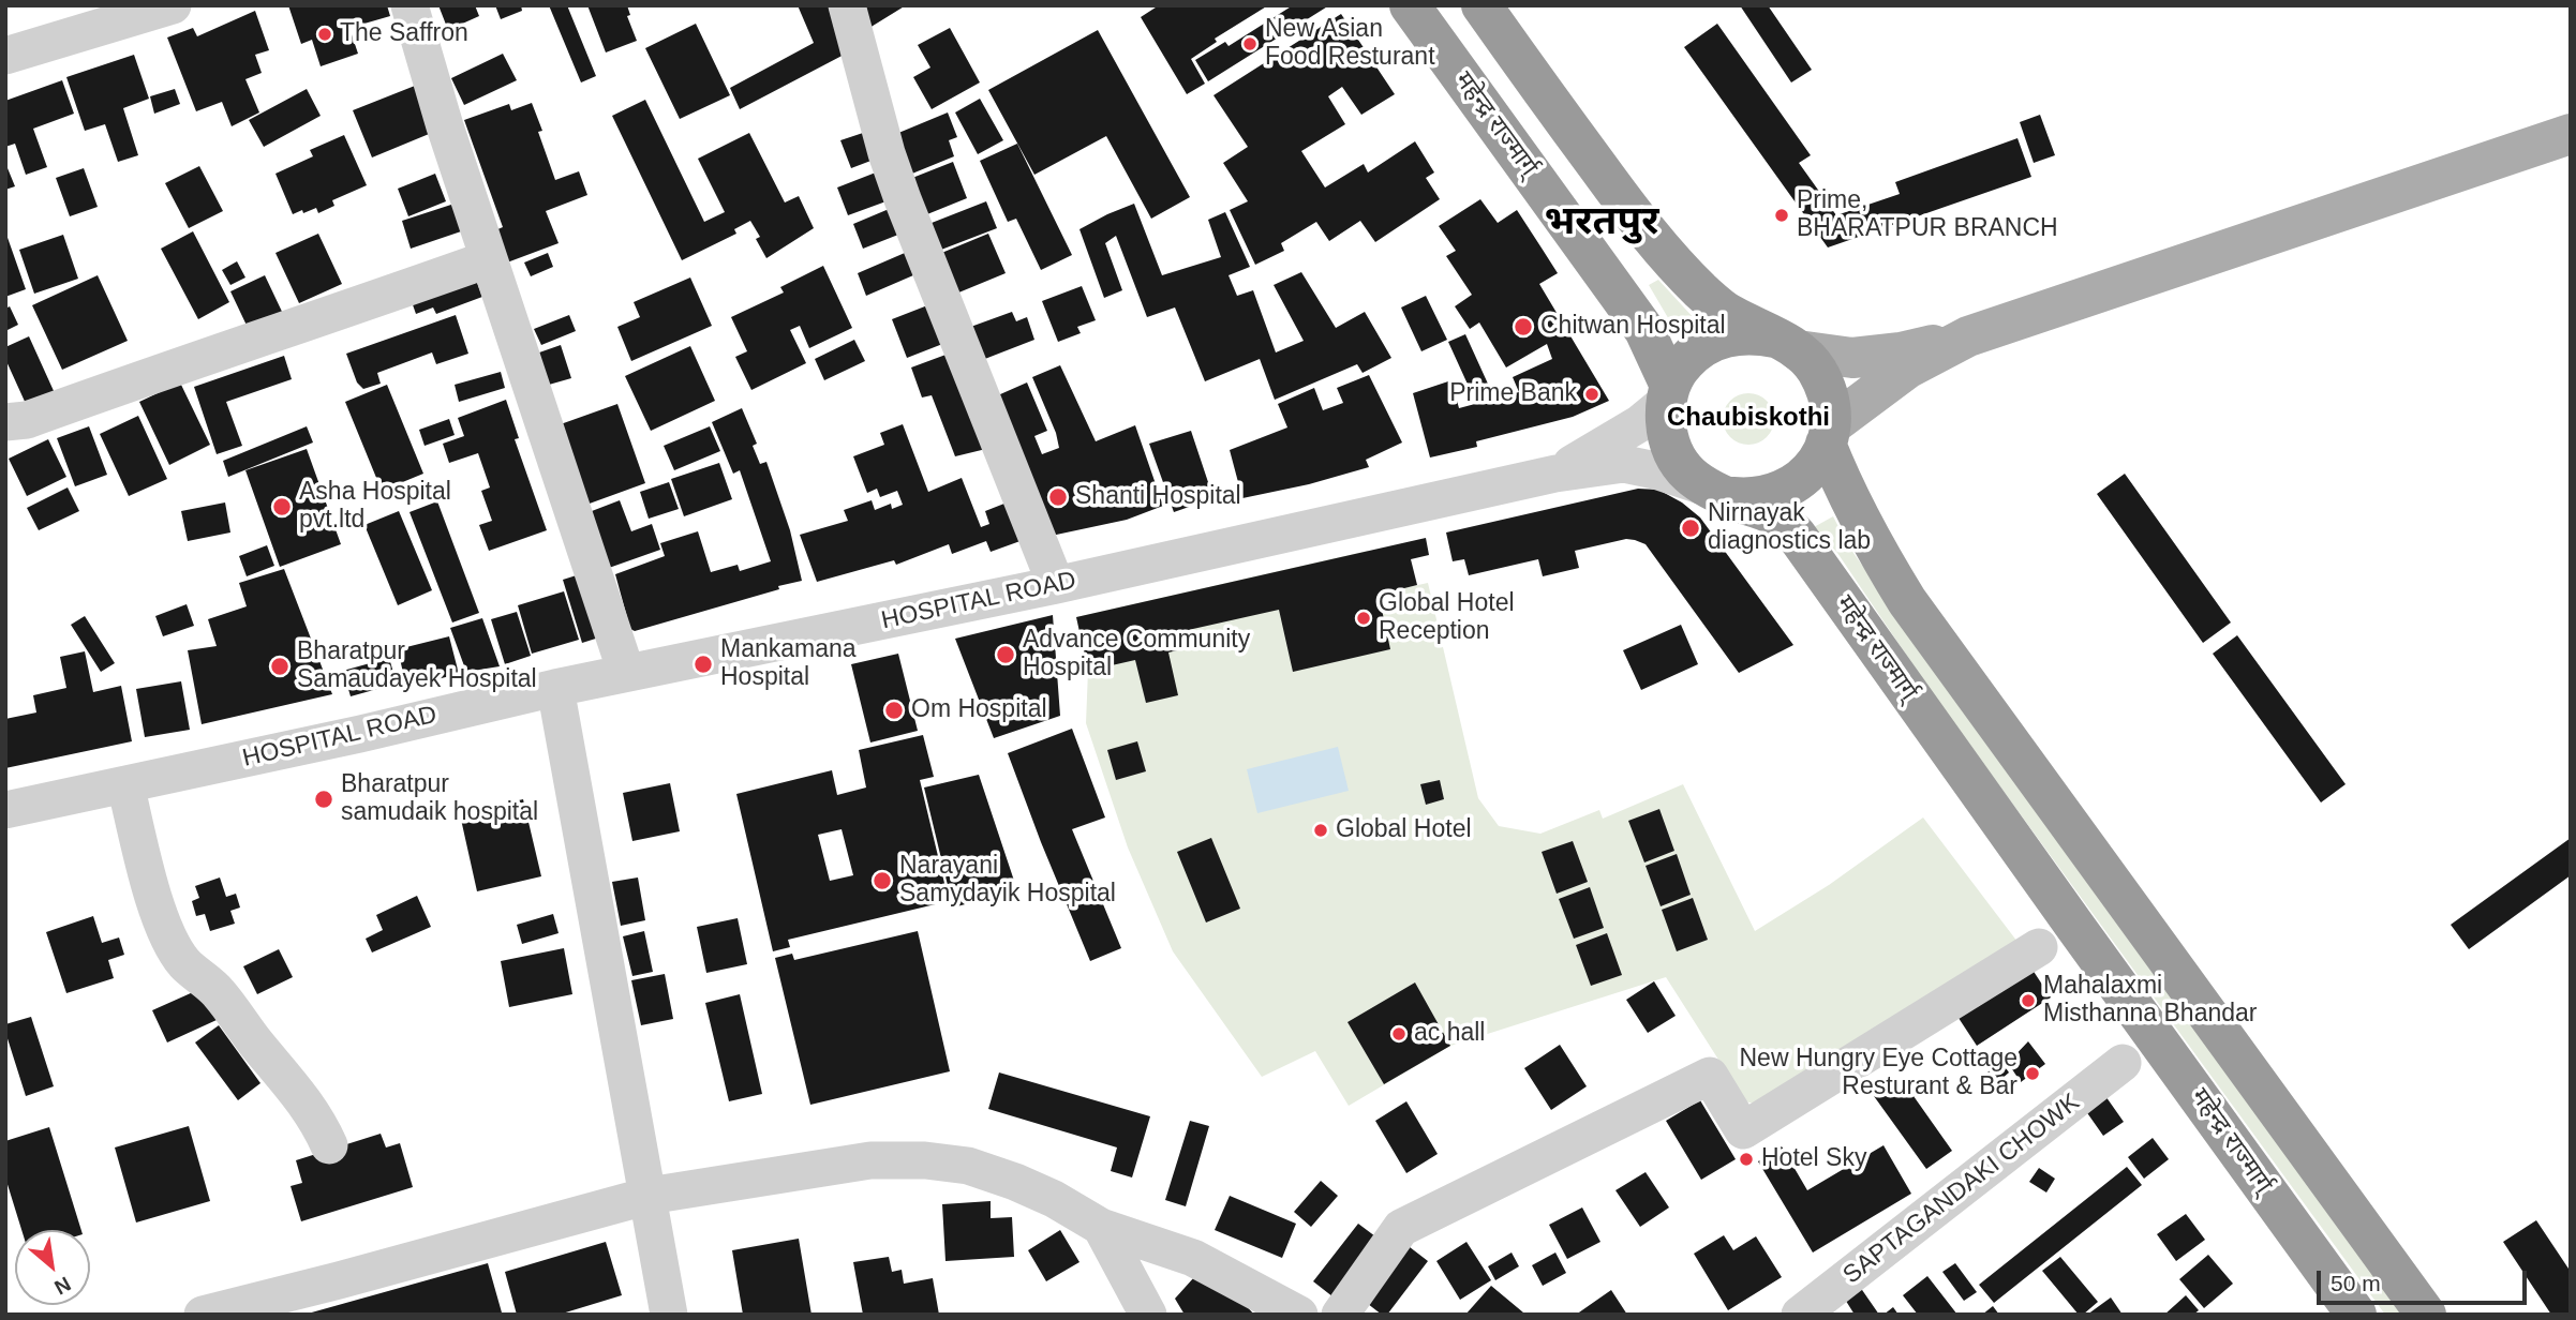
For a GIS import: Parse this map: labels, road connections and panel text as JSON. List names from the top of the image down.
{
  "streets": {
    "highway": ["महेन्द्र राज्मार्ग्"],
    "street": ["HOSPITAL ROAD", "SAPTAGANDAKI CHOWK"]
  },
  "crossings": [
    ["महेन्द्र राज्मार्ग्", "HOSPITAL ROAD"]
  ],
  "districts": ["भरतपुर", "Chaubiskothi"],
  "places": [
    "The Saffron",
    "New Asian Food Resturant",
    "Prime, BHARATPUR BRANCH",
    "Chitwan Hospital",
    "Prime Bank",
    "Shanti Hospital",
    "Asha Hospital pvt.ltd",
    "Nirnayak diagnostics lab",
    "Global Hotel Reception",
    "Advance Community Hospital",
    "Mankamana Hospital",
    "Bharatpur Samaudayek Hospital",
    "Om Hospital",
    "Bharatpur samudaik hospital",
    "Global Hotel",
    "Narayani Samydayik Hospital",
    "Mahalaxmi Misthanna Bhandar",
    "ac hall",
    "New Hungry Eye Cottage Resturant & Bar",
    "Hotel Sky"
  ],
  "scale_bar": "50 m",
  "north": "bottom right"
}
